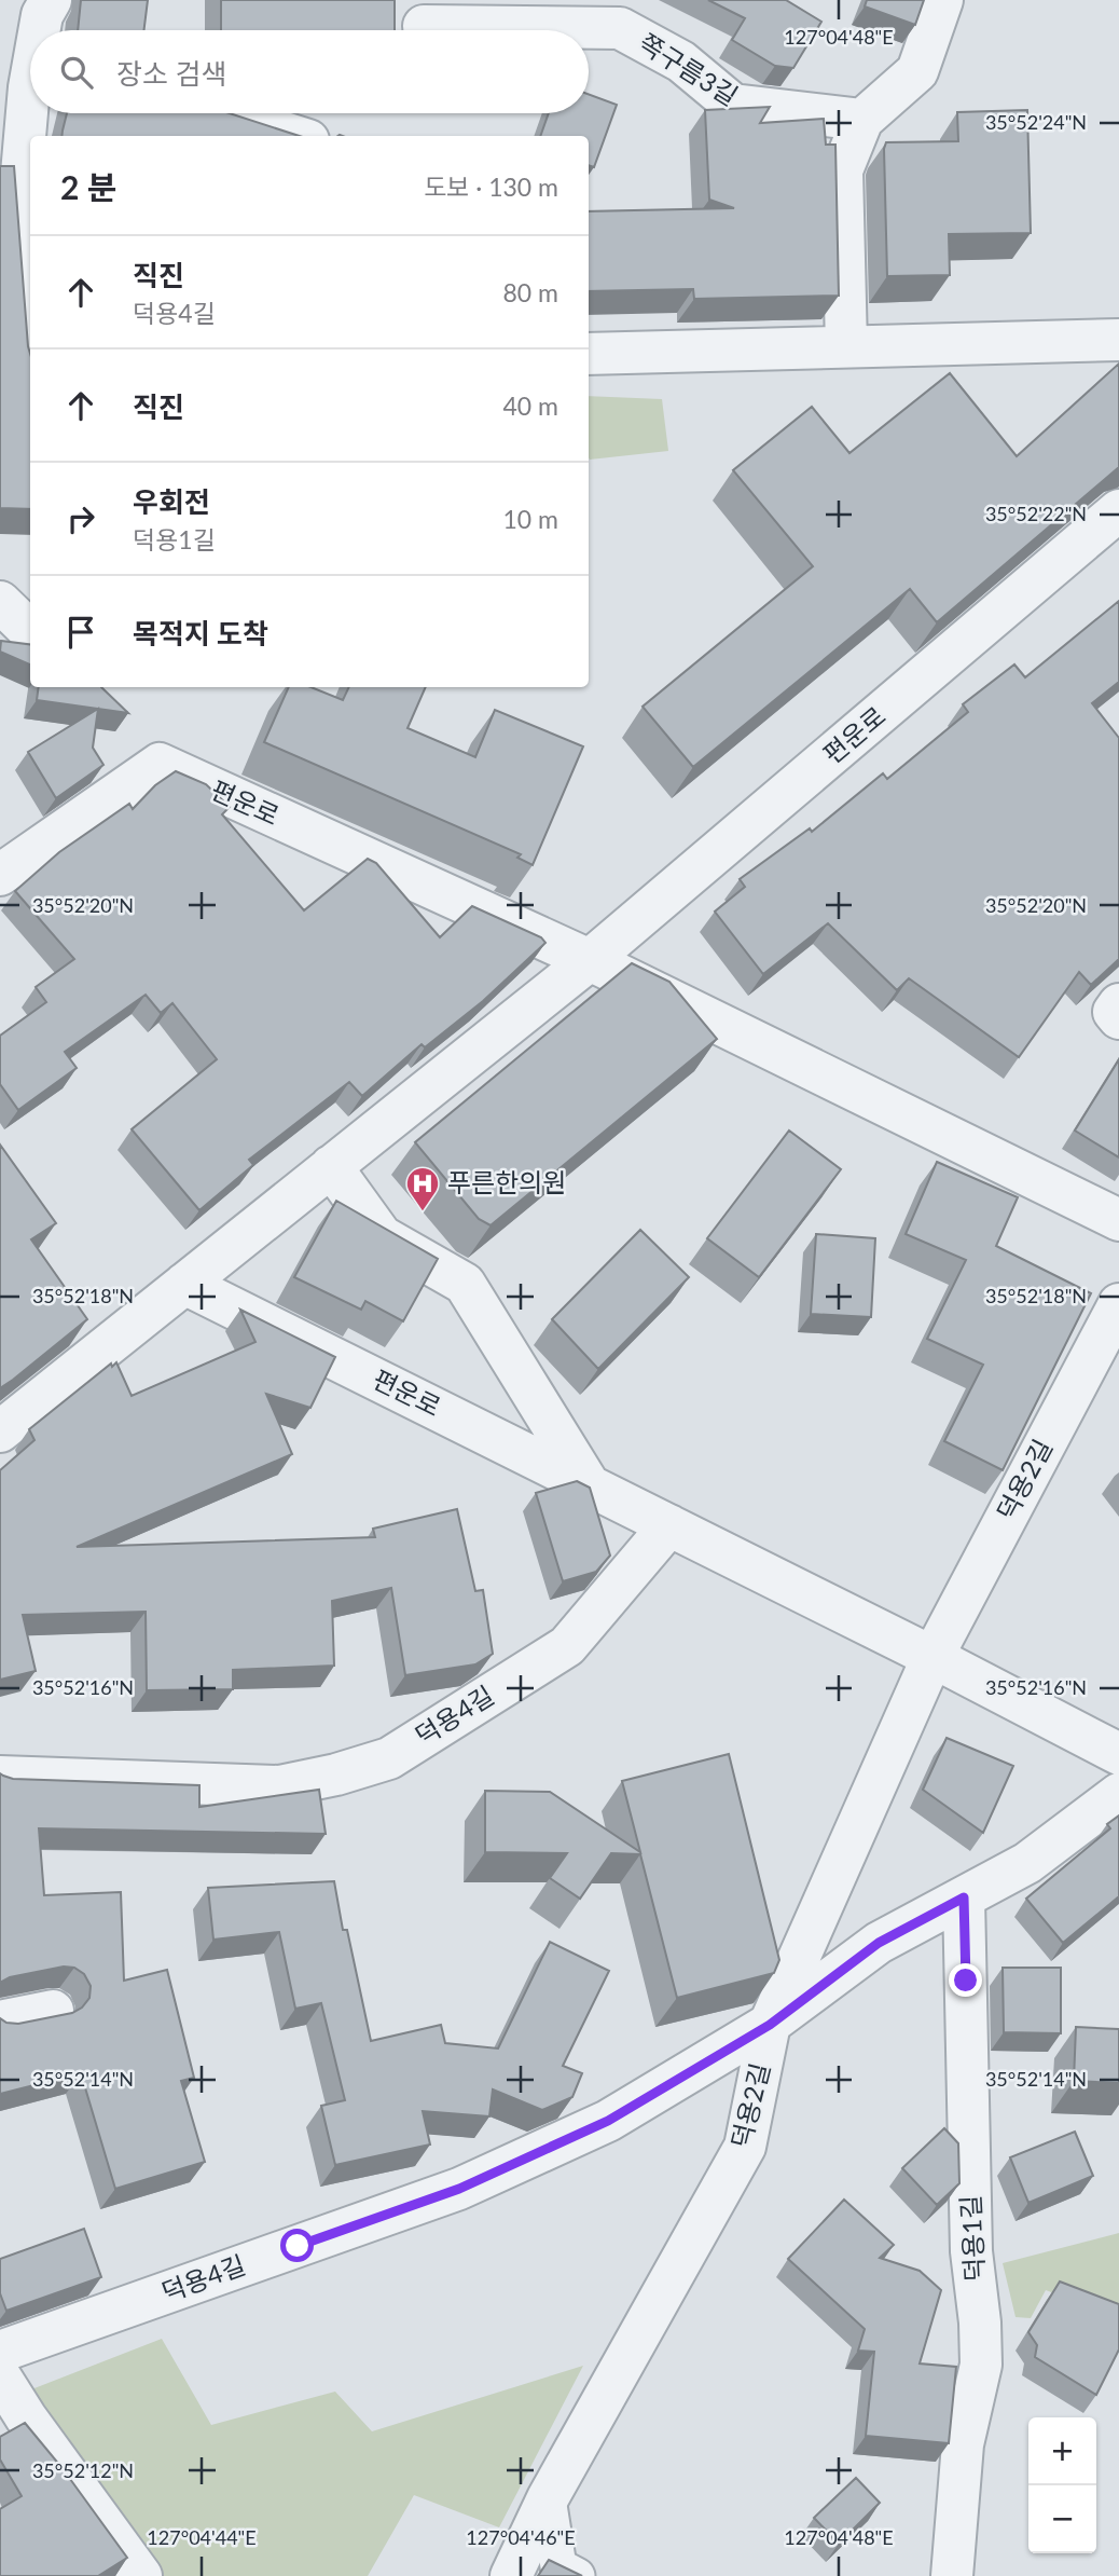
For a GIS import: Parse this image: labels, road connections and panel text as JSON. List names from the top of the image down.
{
  "streets": {
    "street": [
      "쪽구름3길",
      "편운로",
      "덕용2길",
      "덕용4길",
      "덕용1길"
    ]
  },
  "crossings": [
    ["편운로", "덕용4길"],
    ["덕용2길", "덕용4길"],
    ["덕용4길", "덕용1길"]
  ],
  "places": {
    "hospital": ["푸른한의원"]
  },
  "page": {
    "search": "장소 검색",
    "heading": ["2 분", "도보 · 130 m"],
    "list": [
      ["직진", "덕용4길", "80 m"],
      ["직진", "40 m"],
      ["우회전", "덕용1길", "10 m"],
      "목적지 도착"
    ],
    "map_buttons": ["+", "−"]
  },
  "coordinates": [
    "127°04'48\"E",
    "35°52'24\"N",
    "35°52'22\"N",
    "35°52'20\"N",
    "35°52'18\"N",
    "35°52'16\"N",
    "35°52'14\"N",
    "35°52'12\"N",
    "127°04'44\"E",
    "127°04'46\"E"
  ]
}
